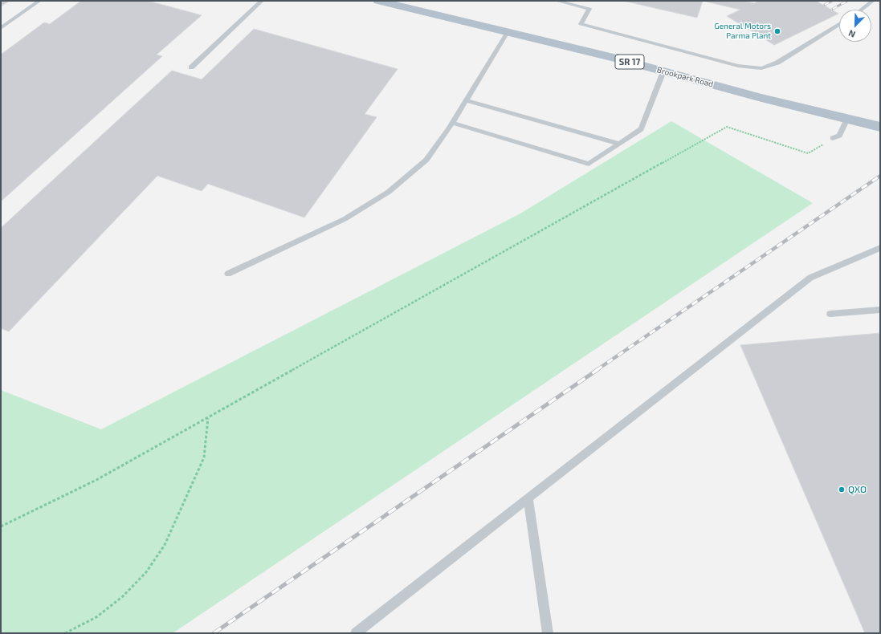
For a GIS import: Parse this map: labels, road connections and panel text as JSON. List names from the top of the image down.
{
  "streets": {
    "main road": ["SR 17", "Brookpark Road"]
  },
  "places": ["General Motors Parma Plant", "QXO"],
  "north": "bottom left"
}
